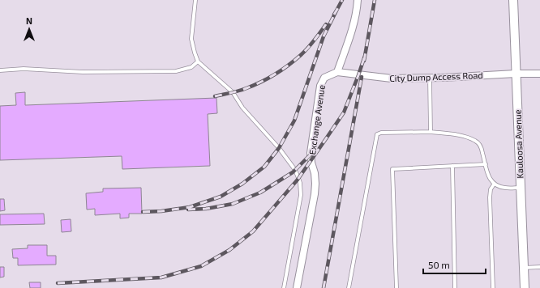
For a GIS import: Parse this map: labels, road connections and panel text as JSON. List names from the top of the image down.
{
  "streets": {
    "street": ["City Dump Access Road", "Exchange Avenue", "Kauloosa Avenue"]
  },
  "crossings": [
    ["City Dump Access Road", "Exchange Avenue"],
    ["City Dump Access Road", "Kauloosa Avenue"]
  ],
  "scale_bar": "50 m",
  "north": "top"
}
